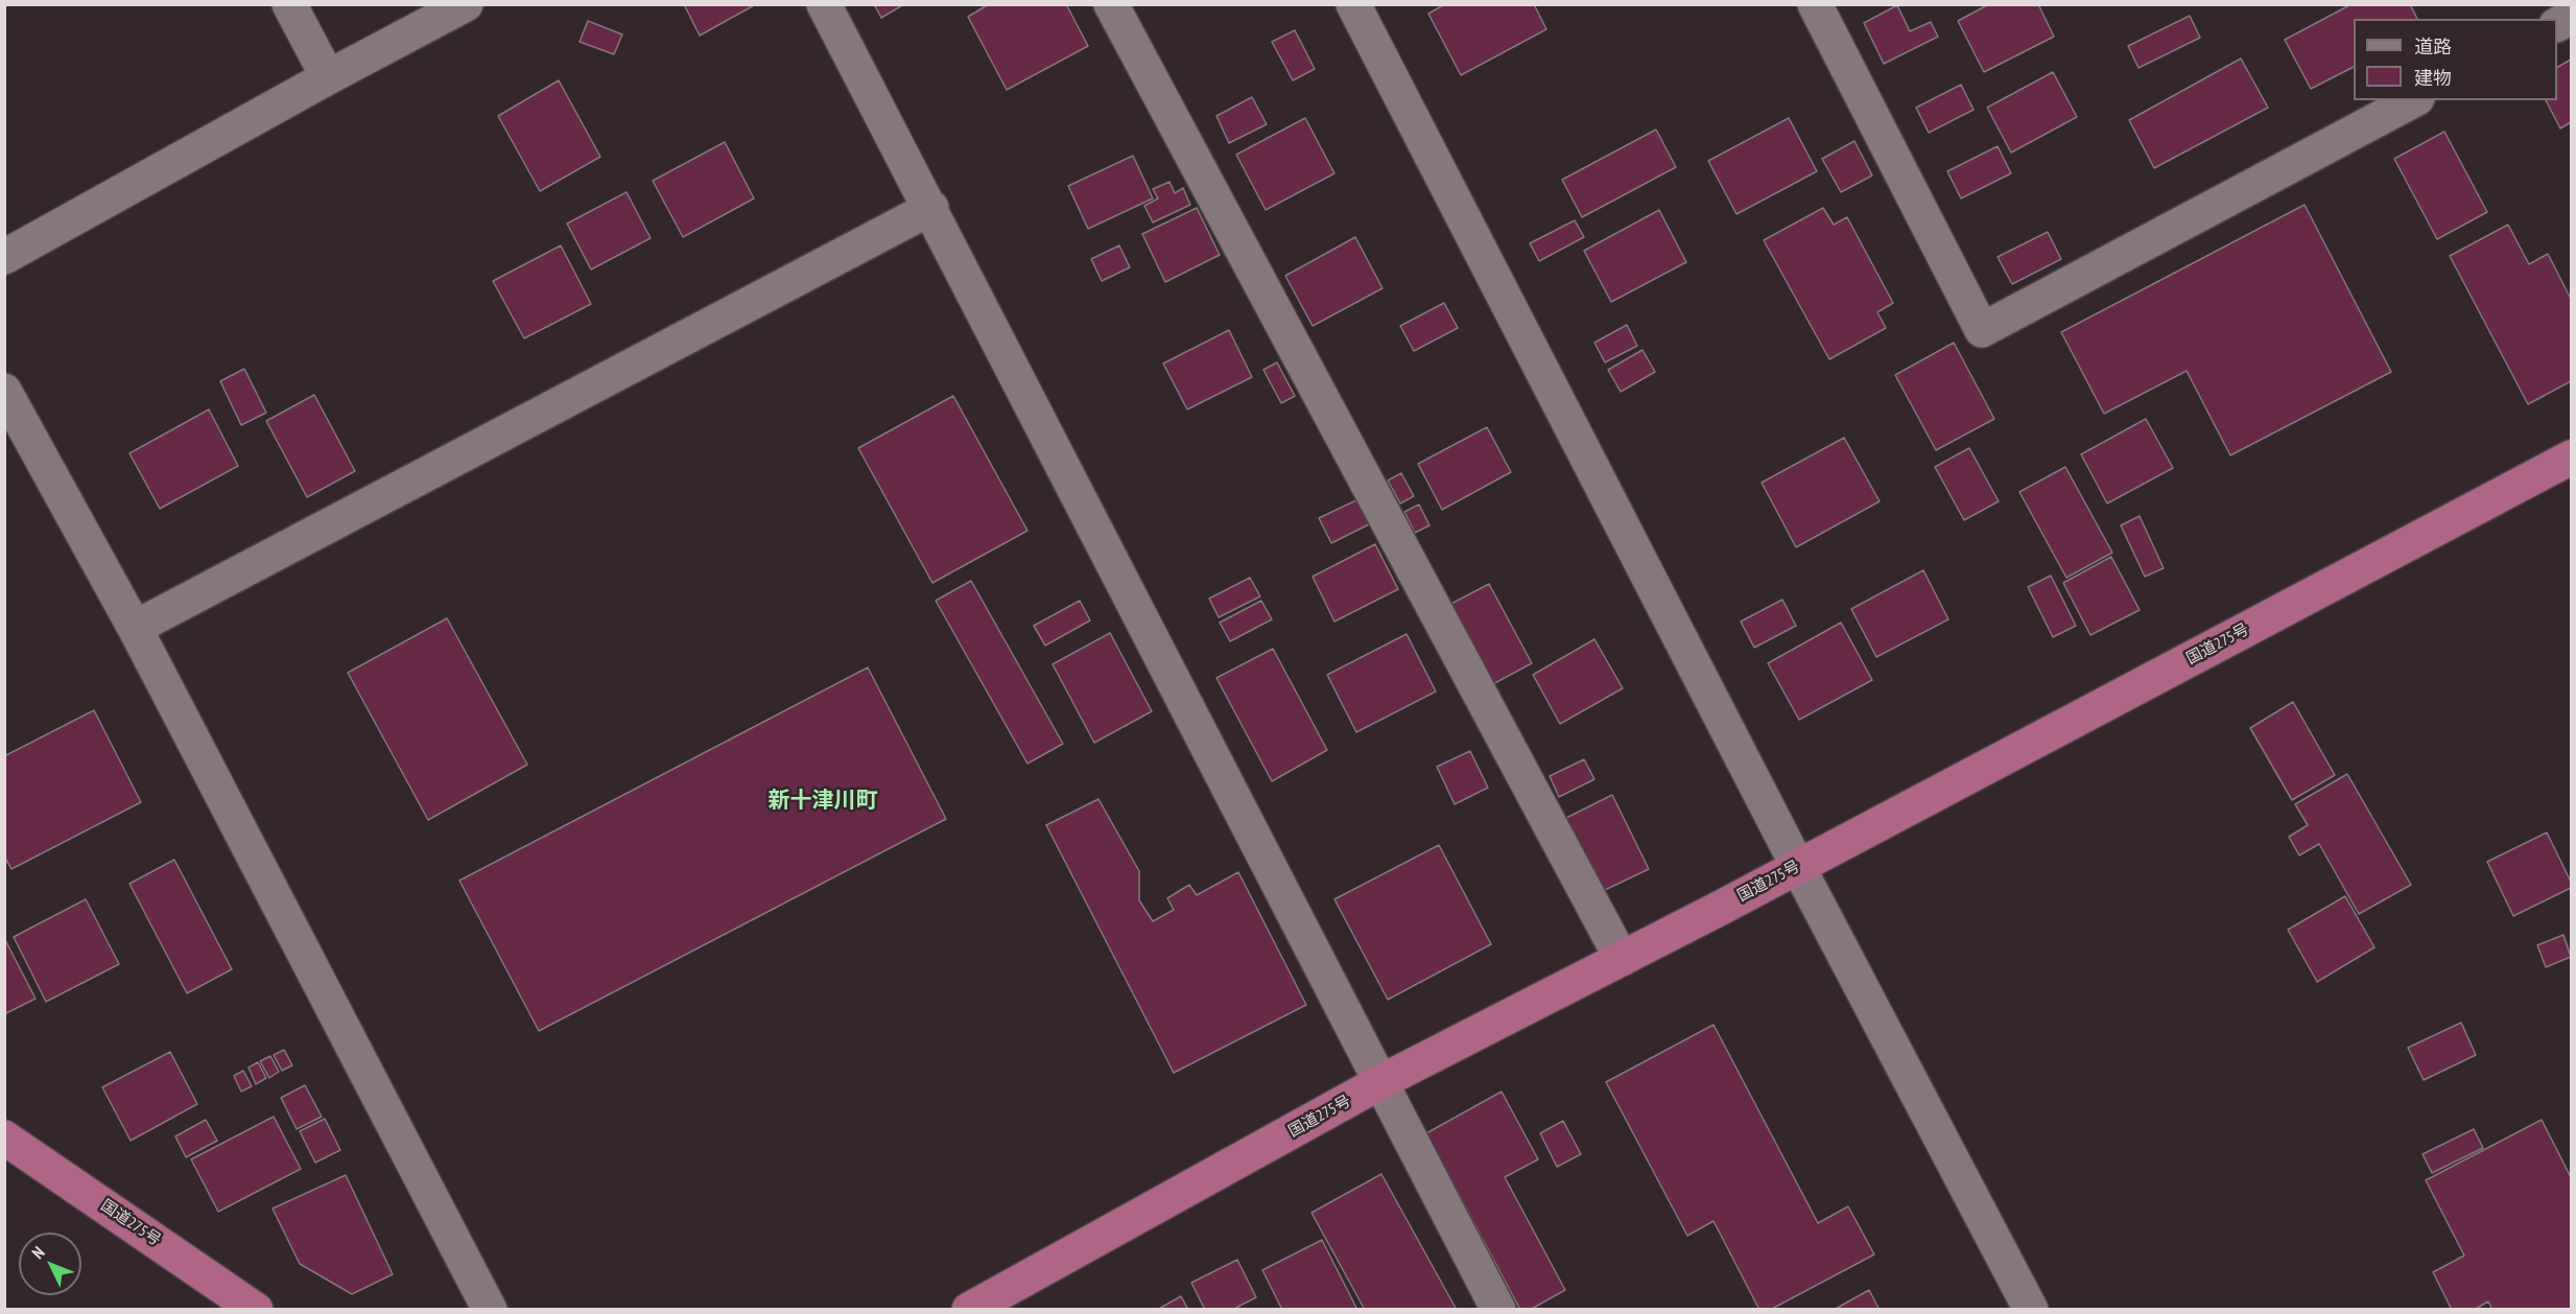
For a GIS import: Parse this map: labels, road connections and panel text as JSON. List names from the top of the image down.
{
  "streets": {
    "highway": ["国道275号"]
  },
  "districts": ["新十津川町"],
  "legend": ["道路", "建物"],
  "north": "top left"
}
